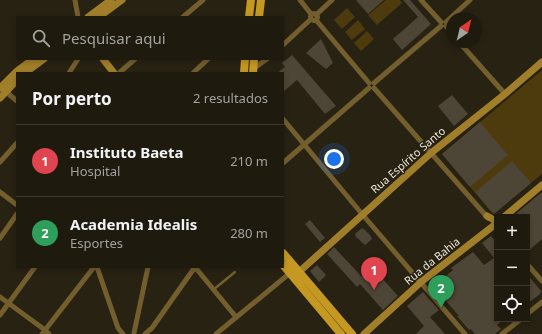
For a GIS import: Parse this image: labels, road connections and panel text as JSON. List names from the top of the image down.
{
  "streets": {
    "street": ["Rua Espírito Santo", "Rua da Bahia"]
  },
  "north": "top right",
  "page": {
    "search": "Pesquisar aqui",
    "heading": ["Por perto", "2 resultados"],
    "list": [
      {
        "mark": "1",
        "name": "Instituto Baeta",
        "note": "Hospital",
        "value": "210 m"
      },
      {
        "mark": "2",
        "name": "Academia Idealis",
        "note": "Esportes",
        "value": "280 m"
      }
    ],
    "map_buttons": ["+", "−"],
    "pins": ["1", "2"]
  }
}
